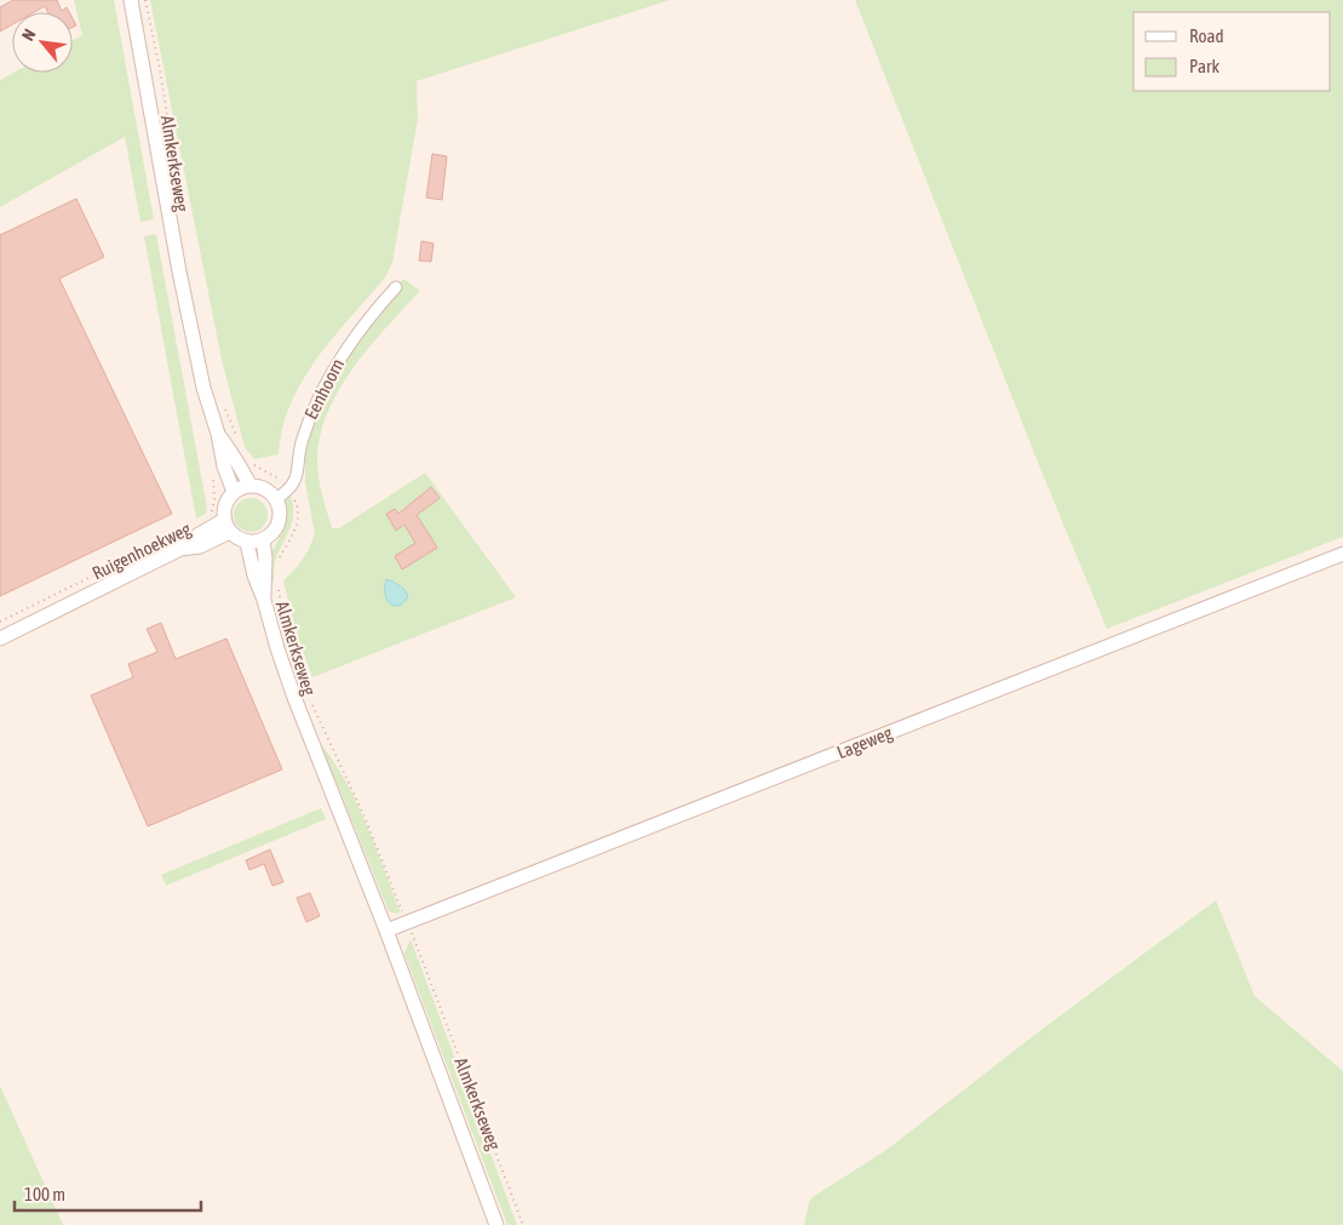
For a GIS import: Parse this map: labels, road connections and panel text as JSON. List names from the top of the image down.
{
  "streets": {
    "street": [
      "Almkerkseweg",
      "Eenhoorn",
      "Ruigenhoekweg",
      "Lageweg"
    ]
  },
  "crossings": [
    ["Almkerkseweg", "Ruigenhoekweg"],
    ["Almkerkseweg", "Lageweg"]
  ],
  "legend": ["Road", "Park"],
  "scale_bar": "100 m",
  "north": "top left"
}
